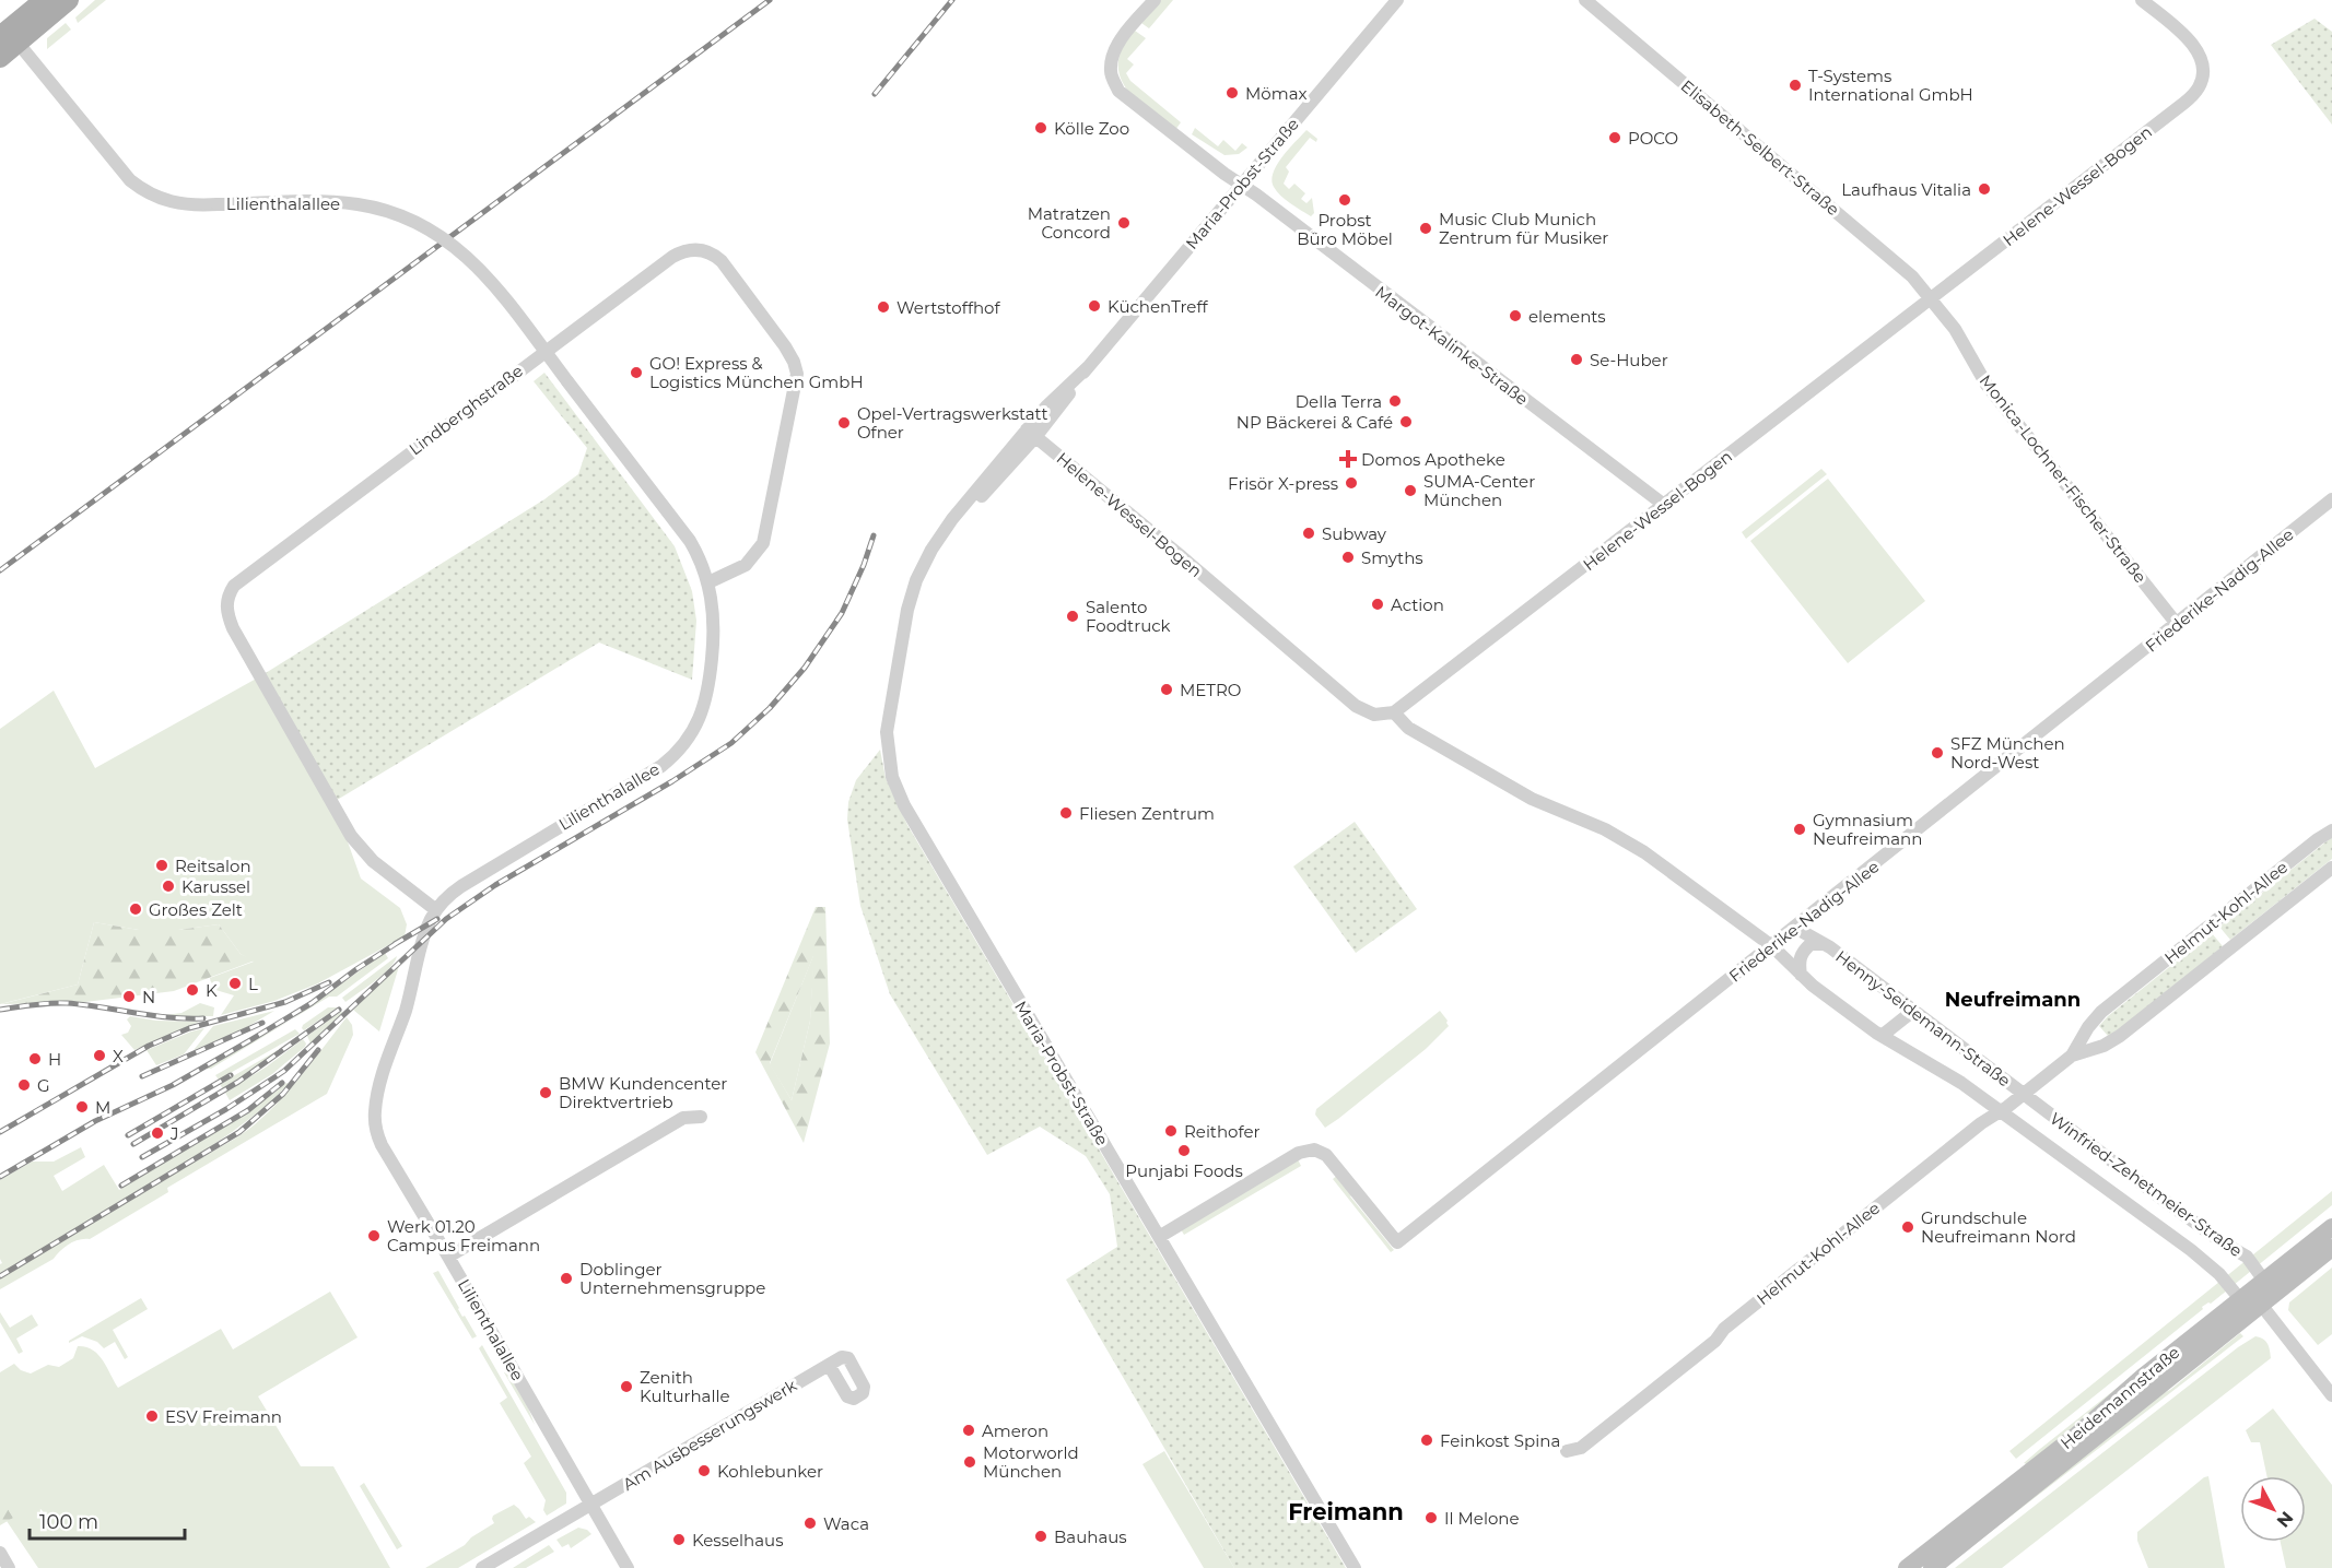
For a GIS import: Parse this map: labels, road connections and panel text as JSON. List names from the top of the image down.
{
  "streets": {
    "main road": ["Heidemannstraße"],
    "street": [
      "Elisabeth-Selbert-Straße",
      "Maria-Probst-Straße",
      "Helene-Wessel-Bogen",
      "Lilienthalallee",
      "Margot-Kalinke-Straße",
      "Lindberghstraße",
      "Monica-Lochner-Fischer-Straße",
      "Friederike-Nadig-Allee",
      "Helmut-Kohl-Allee",
      "Henny-Seidemann-Straße",
      "Winfried-Zehetmeier-Straße",
      "Am Ausbesserungswerk"
    ]
  },
  "crossings": [
    ["Elisabeth-Selbert-Straße", "Helene-Wessel-Bogen"],
    ["Elisabeth-Selbert-Straße", "Monica-Lochner-Fischer-Straße"],
    ["Maria-Probst-Straße", "Helene-Wessel-Bogen"],
    ["Maria-Probst-Straße", "Margot-Kalinke-Straße"],
    ["Maria-Probst-Straße", "Friederike-Nadig-Allee"],
    ["Helene-Wessel-Bogen", "Margot-Kalinke-Straße"],
    ["Helene-Wessel-Bogen", "Monica-Lochner-Fischer-Straße"],
    ["Helene-Wessel-Bogen", "Henny-Seidemann-Straße"],
    ["Lilienthalallee", "Lindberghstraße"],
    ["Lilienthalallee", "Am Ausbesserungswerk"],
    ["Monica-Lochner-Fischer-Straße", "Friederike-Nadig-Allee"],
    ["Friederike-Nadig-Allee", "Henny-Seidemann-Straße"],
    ["Helmut-Kohl-Allee", "Henny-Seidemann-Straße"],
    ["Helmut-Kohl-Allee", "Winfried-Zehetmeier-Straße"],
    ["Henny-Seidemann-Straße", "Winfried-Zehetmeier-Straße"],
    ["Winfried-Zehetmeier-Straße", "Heidemannstraße"]
  ],
  "districts": ["Neufreimann", "Freimann"],
  "places": {
    "other": [
      "T-Systems International GmbH",
      "Mömax",
      "Kölle Zoo",
      "POCO",
      "Laufhaus Vitalia",
      "Probst Büro Möbel",
      "Matratzen Concord",
      "Music Club Munich Zentrum für Musiker",
      "KüchenTreff",
      "Wertstoffhof",
      "elements",
      "Se-Huber",
      "GO! Express & Logistics München GmbH",
      "Della Terra",
      "NP Bäckerei & Café",
      "Opel-Vertragswerkstatt Ofner",
      "Frisör X-press",
      "SUMA-Center München",
      "Subway",
      "Smyths",
      "Action",
      "Salento Foodtruck",
      "METRO",
      "SFZ München Nord-West",
      "Fliesen Zentrum",
      "Gymnasium Neufreimann",
      "Reitsalon",
      "Karussel",
      "Großes Zelt",
      "L",
      "K",
      "N",
      "X",
      "H",
      "G",
      "BMW Kundencenter Direktvertrieb",
      "M",
      "Reithofer",
      "J",
      "Punjabi Foods",
      "Grundschule Neufreimann Nord",
      "Werk 01.20 Campus Freimann",
      "Doblinger Unternehmensgruppe",
      "Zenith Kulturhalle",
      "ESV Freimann",
      "Ameron",
      "Feinkost Spina",
      "Motorworld München",
      "Kohlebunker",
      "Il Melone",
      "Waca",
      "Bauhaus",
      "Kesselhaus"
    ],
    "health": ["Domos Apotheke"]
  },
  "scale_bar": "100 m",
  "north": "bottom right"
}
